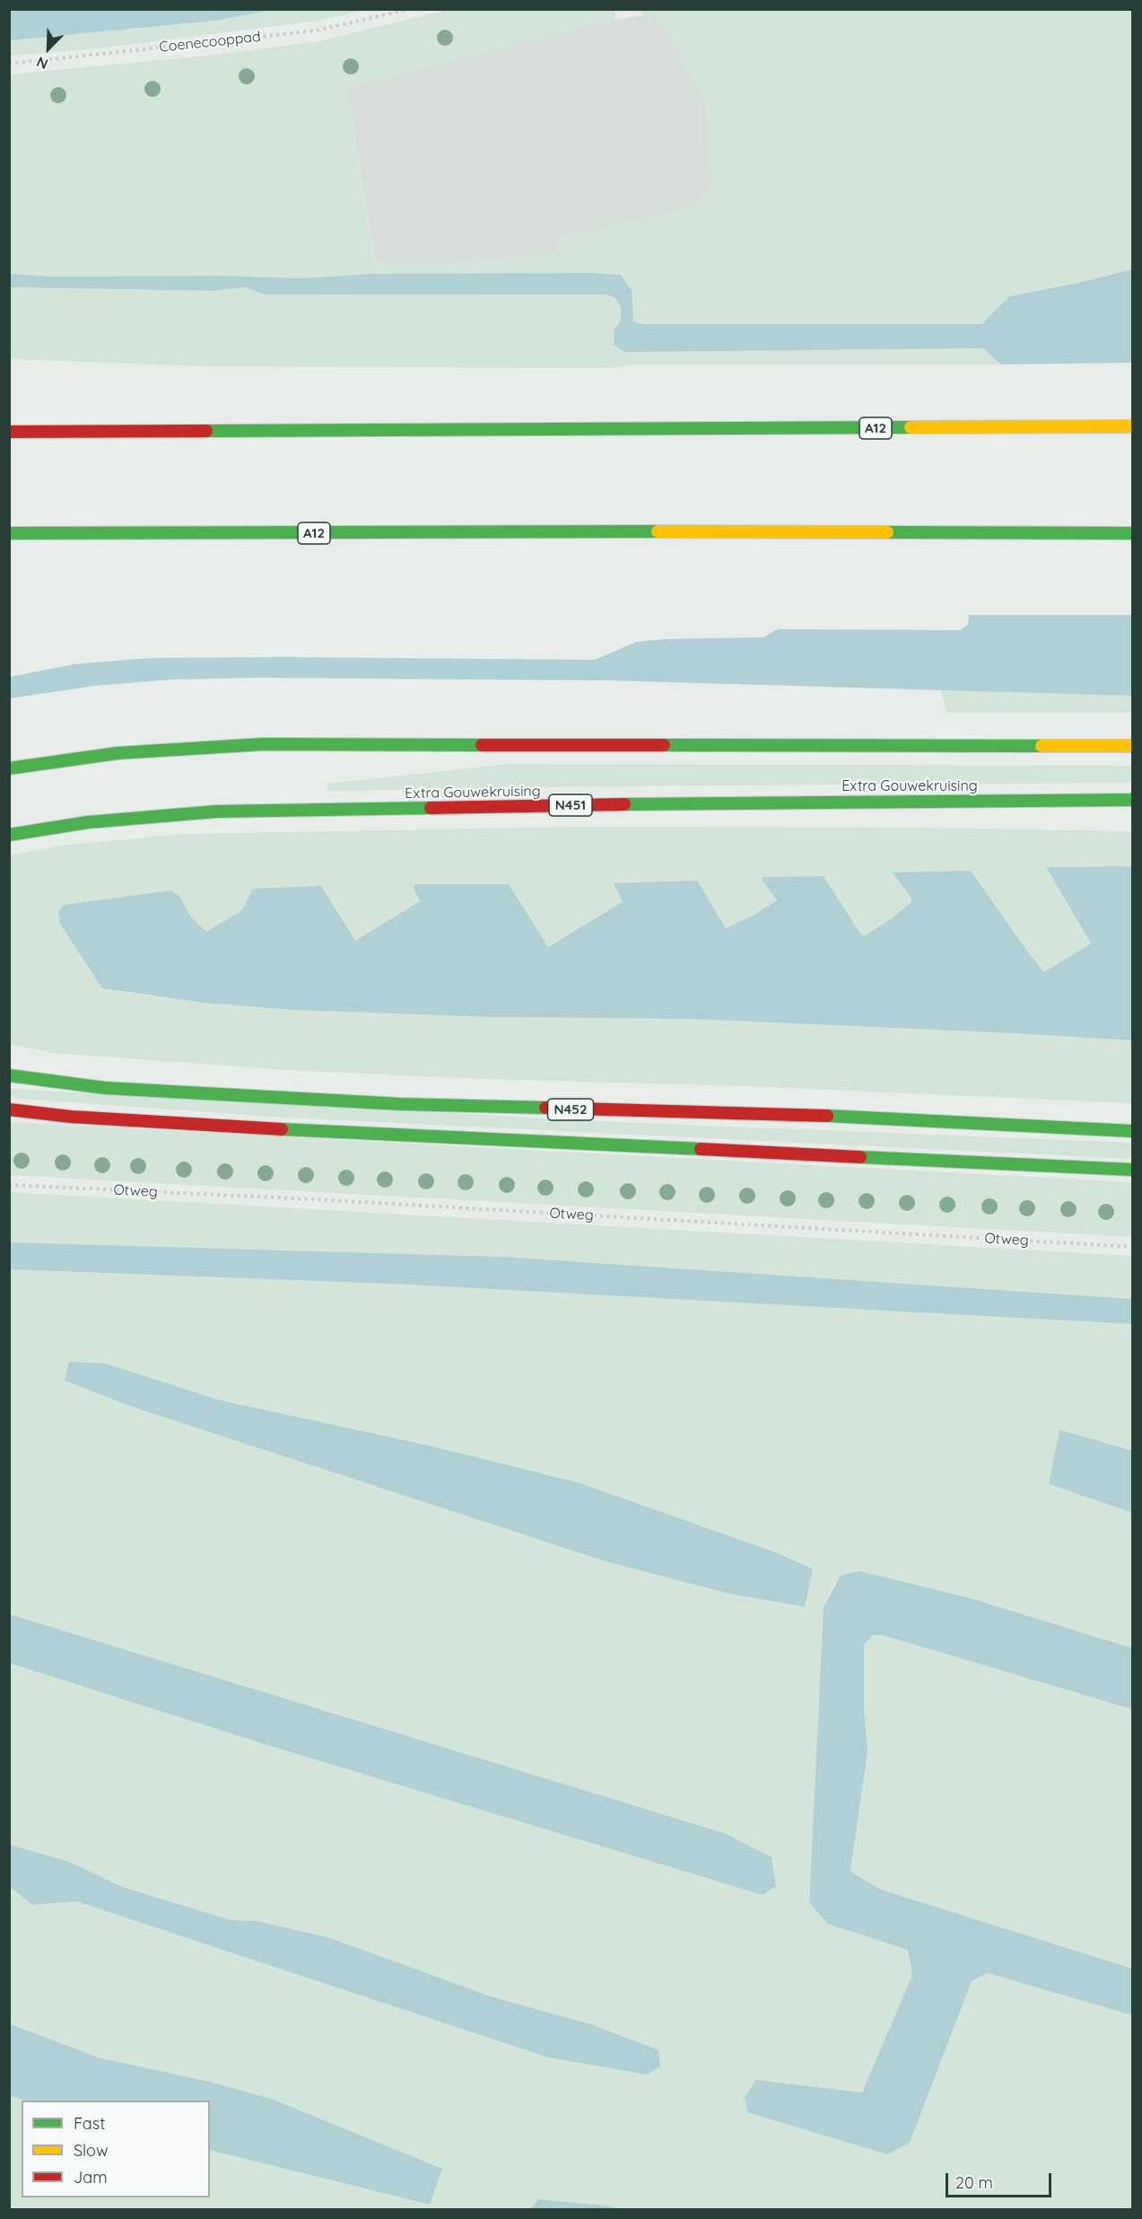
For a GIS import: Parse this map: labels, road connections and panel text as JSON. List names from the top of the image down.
{
  "streets": {
    "main road": [
      "A12",
      "Extra Gouwekruising",
      "N451",
      "N452"
    ],
    "path": ["Coenecooppad", "Otweg"]
  },
  "legend": ["Fast", "Slow", "Jam"],
  "scale_bar": "20 m",
  "north": "bottom left"
}
